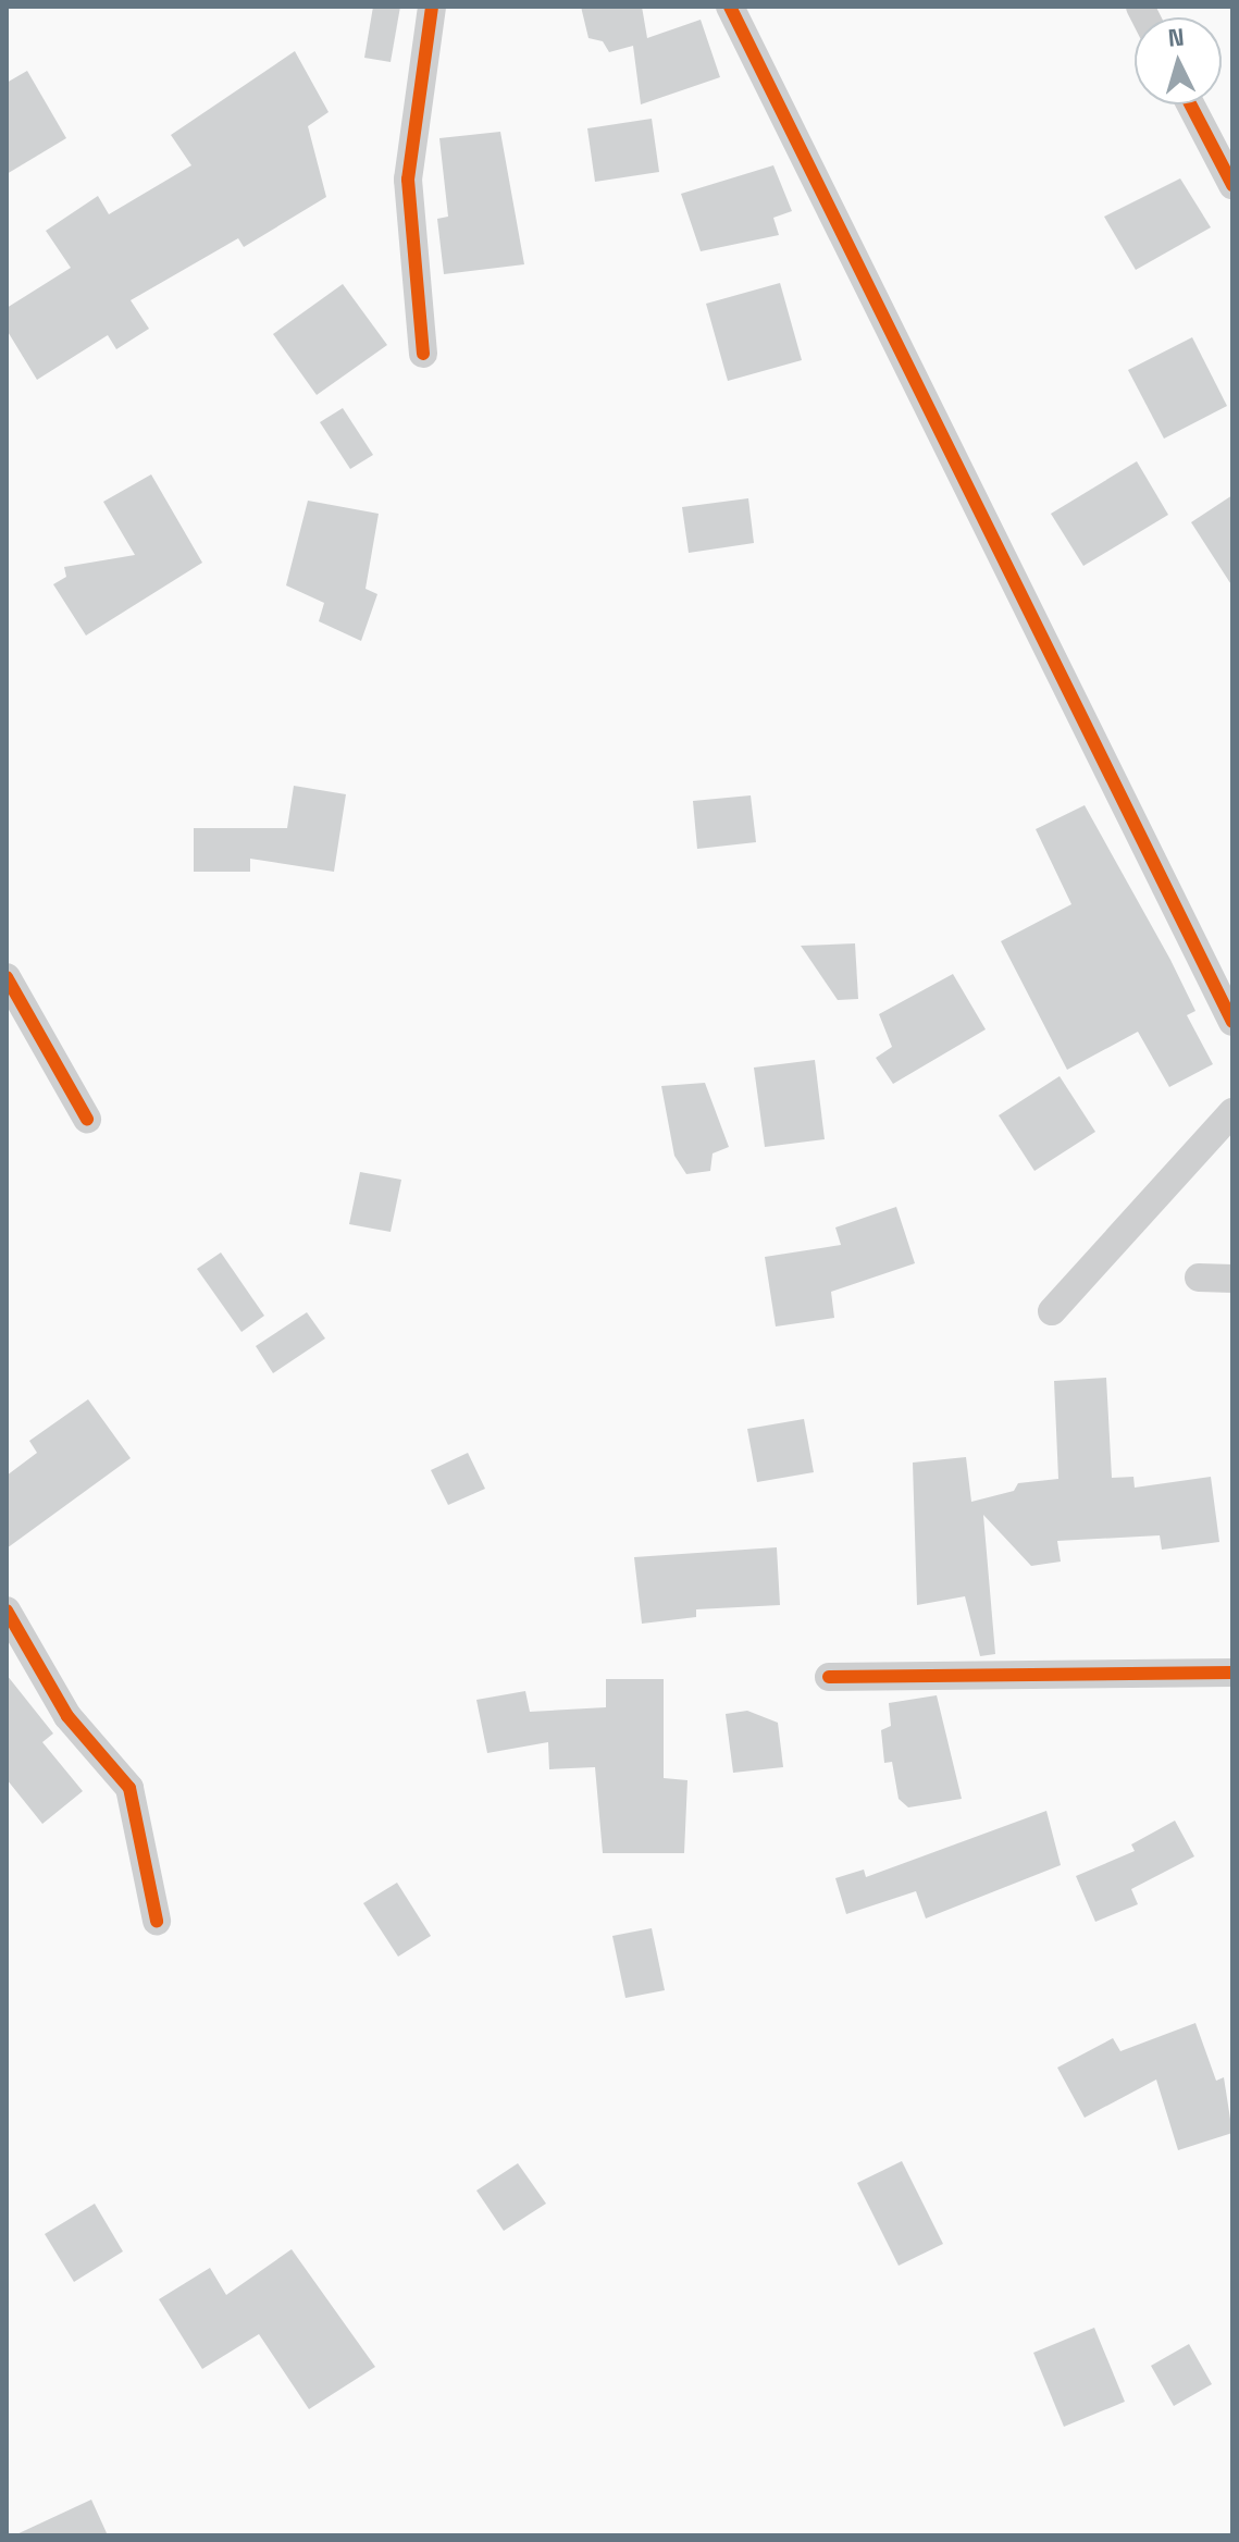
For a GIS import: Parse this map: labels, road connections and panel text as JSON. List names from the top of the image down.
{
  "north": "top"
}
